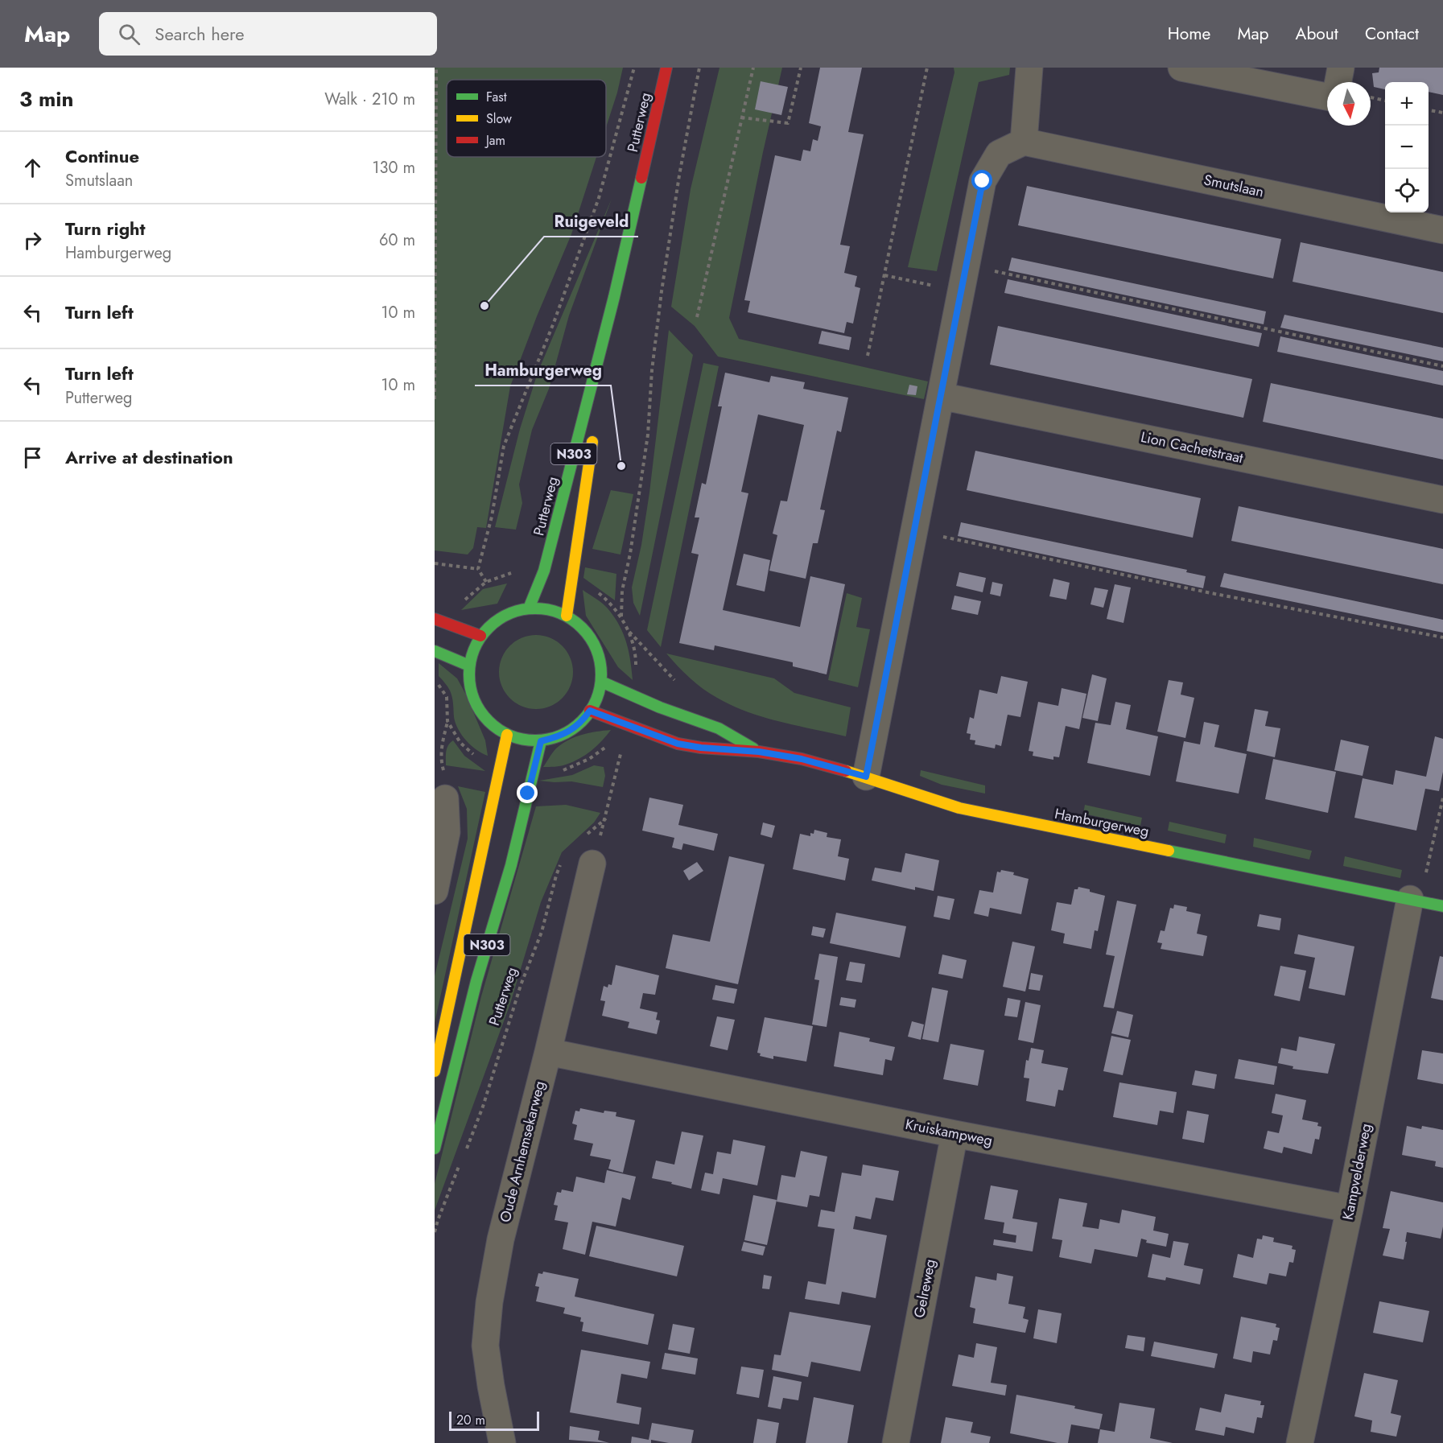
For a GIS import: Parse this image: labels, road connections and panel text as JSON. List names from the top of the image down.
{
  "streets": {
    "main road": ["Putterweg", "N303", "Hamburgerweg"],
    "street": [
      "Smutslaan",
      "Lion Cachetstraat",
      "Kruiskampweg",
      "Oude Arnhemsekarweg",
      "Kampvelderweg",
      "Gelreweg"
    ]
  },
  "crossings": [
    ["Putterweg", "N303"],
    ["Putterweg", "Hamburgerweg"],
    ["N303", "Hamburgerweg"],
    ["Hamburgerweg", "Kampvelderweg"],
    ["Kruiskampweg", "Oude Arnhemsekarweg"],
    ["Kruiskampweg", "Kampvelderweg"],
    ["Kruiskampweg", "Gelreweg"]
  ],
  "places": ["Ruigeveld", "Hamburgerweg"],
  "legend": ["Fast", "Slow", "Jam"],
  "scale_bar": "20 m",
  "north": "bottom",
  "page": {
    "header": "Map",
    "search": "Search here",
    "nav": [
      "Home",
      "Map",
      "About",
      "Contact"
    ],
    "heading": ["3 min", "Walk · 210 m"],
    "map_buttons": ["+", "−"],
    "list": [
      ["Continue", "Smutslaan", "130 m"],
      ["Turn right", "Hamburgerweg", "60 m"],
      ["Turn left", "10 m"],
      ["Turn left", "Putterweg", "10 m"],
      "Arrive at destination"
    ],
    "scale": "20 m"
  }
}
